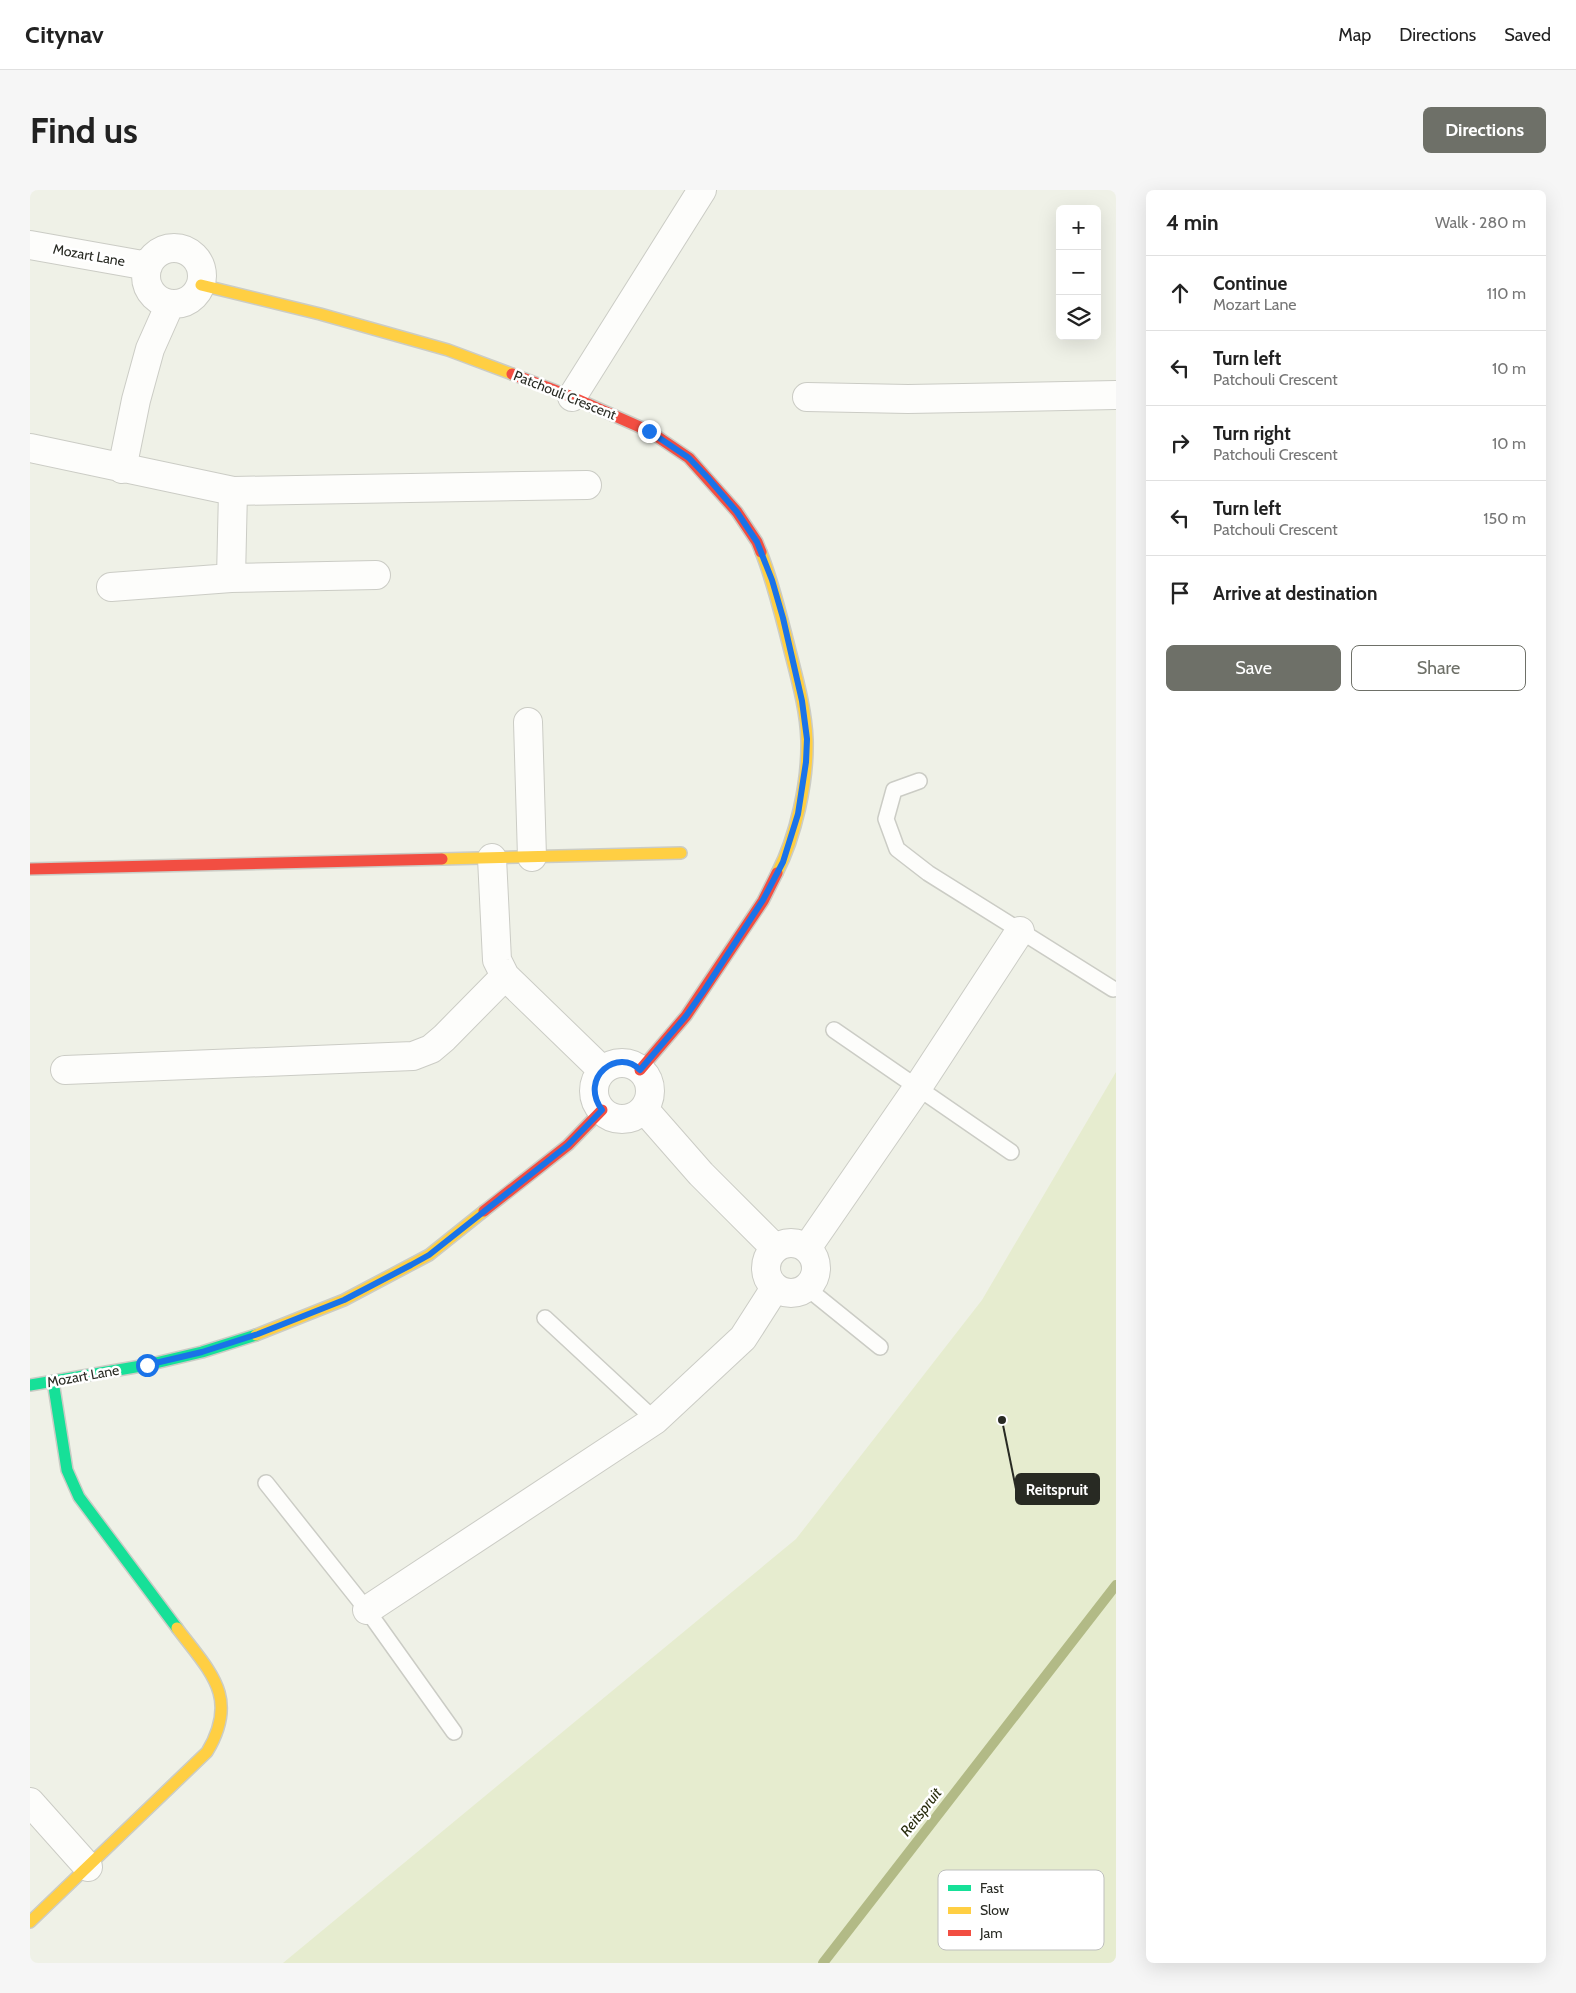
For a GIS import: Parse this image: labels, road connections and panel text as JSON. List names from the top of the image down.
{
  "streets": {
    "street": ["Mozart Lane", "Patchouli Crescent"]
  },
  "crossings": [
    ["Mozart Lane", "Patchouli Crescent"]
  ],
  "water": ["Reitspruit"],
  "places": ["Reitspruit"],
  "legend": ["Fast", "Slow", "Jam"],
  "page": {
    "header": "Citynav",
    "nav": ["Map", "Directions", "Saved"],
    "buttons": [
      "Directions",
      ["Save", "Share"]
    ],
    "title": "Find us",
    "heading": ["4 min", "Walk · 280 m"],
    "map_buttons": ["+", "−"],
    "list": [
      ["Continue", "Mozart Lane", "110 m"],
      ["Turn left", "Patchouli Crescent", "10 m"],
      ["Turn right", "Patchouli Crescent", "10 m"],
      ["Turn left", "Patchouli Crescent", "150 m"],
      "Arrive at destination"
    ]
  }
}
